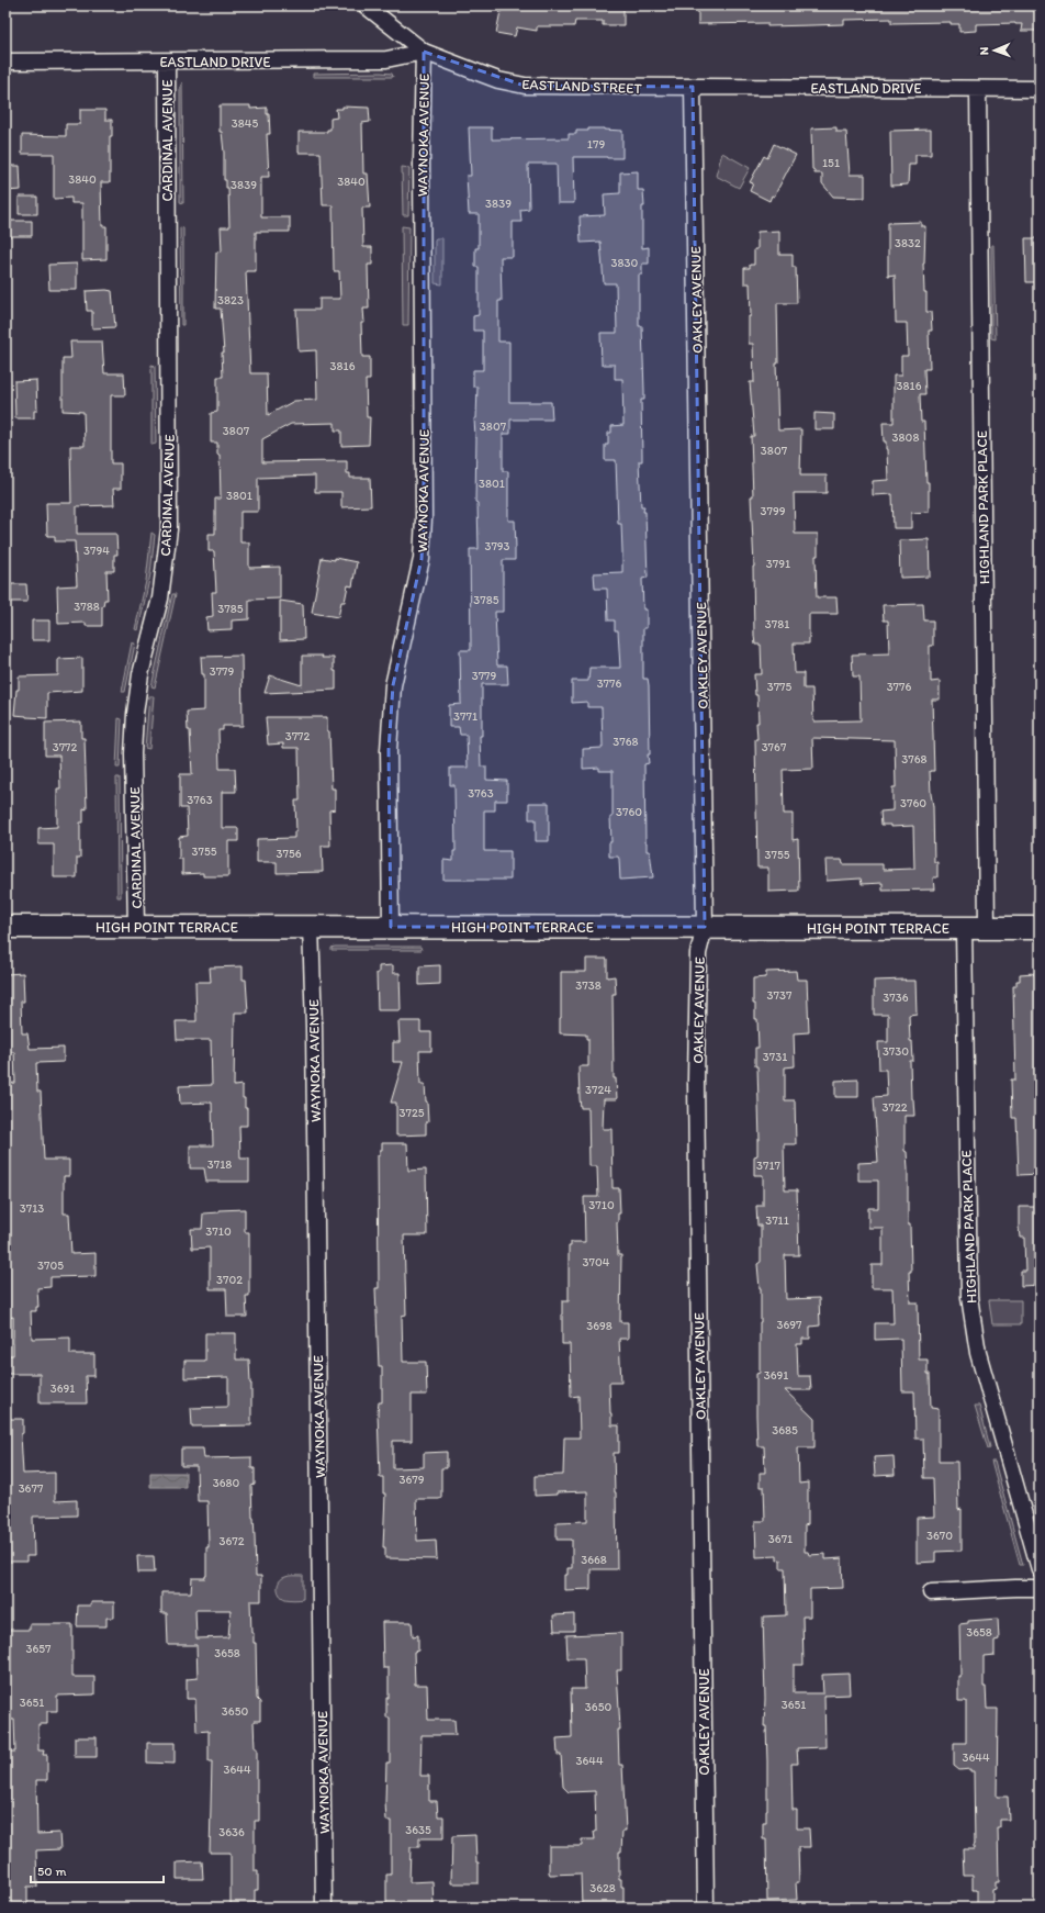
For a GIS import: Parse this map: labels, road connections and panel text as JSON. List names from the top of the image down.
{
  "streets": {
    "street": [
      "EASTLAND DRIVE",
      "EASTLAND STREET",
      "WAYNOKA AVENUE",
      "CARDINAL AVENUE",
      "OAKLEY AVENUE",
      "HIGHLAND PARK PLACE",
      "HIGH POINT TERRACE"
    ]
  },
  "crossings": [
    ["EASTLAND DRIVE", "EASTLAND STREET"],
    ["EASTLAND DRIVE", "WAYNOKA AVENUE"],
    ["EASTLAND DRIVE", "CARDINAL AVENUE"],
    ["EASTLAND DRIVE", "OAKLEY AVENUE"],
    ["EASTLAND DRIVE", "HIGHLAND PARK PLACE"],
    ["EASTLAND STREET", "WAYNOKA AVENUE"],
    ["EASTLAND STREET", "OAKLEY AVENUE"],
    ["WAYNOKA AVENUE", "HIGH POINT TERRACE"],
    ["CARDINAL AVENUE", "HIGH POINT TERRACE"],
    ["OAKLEY AVENUE", "HIGH POINT TERRACE"],
    ["HIGHLAND PARK PLACE", "HIGH POINT TERRACE"]
  ],
  "house_numbers": [
    "3845",
    "179",
    "151",
    "3840",
    "3840",
    "3839",
    "3839",
    "3832",
    "3830",
    "3823",
    "3816",
    "3816",
    "3807",
    "3807",
    "3808",
    "3807",
    "3801",
    "3801",
    "3799",
    "3793",
    "3794",
    "3791",
    "3785",
    "3788",
    "3785",
    "3781",
    "3779",
    "3779",
    "3776",
    "3775",
    "3776",
    "3771",
    "3772",
    "3768",
    "3772",
    "3767",
    "3768",
    "3763",
    "3763",
    "3760",
    "3760",
    "3755",
    "3756",
    "3755",
    "3738",
    "3737",
    "3736",
    "3730",
    "3731",
    "3724",
    "3722",
    "3725",
    "3718",
    "3717",
    "3710",
    "3713",
    "3711",
    "3710",
    "3704",
    "3705",
    "3702",
    "3697",
    "3698",
    "3691",
    "3691",
    "3685",
    "3679",
    "3680",
    "3677",
    "3670",
    "3671",
    "3672",
    "3668",
    "3658",
    "3657",
    "3658",
    "3651",
    "3651",
    "3650",
    "3650",
    "3644",
    "3644",
    "3644",
    "3635",
    "3636",
    "3628"
  ],
  "scale_bar": "50 m",
  "north": "left"
}
